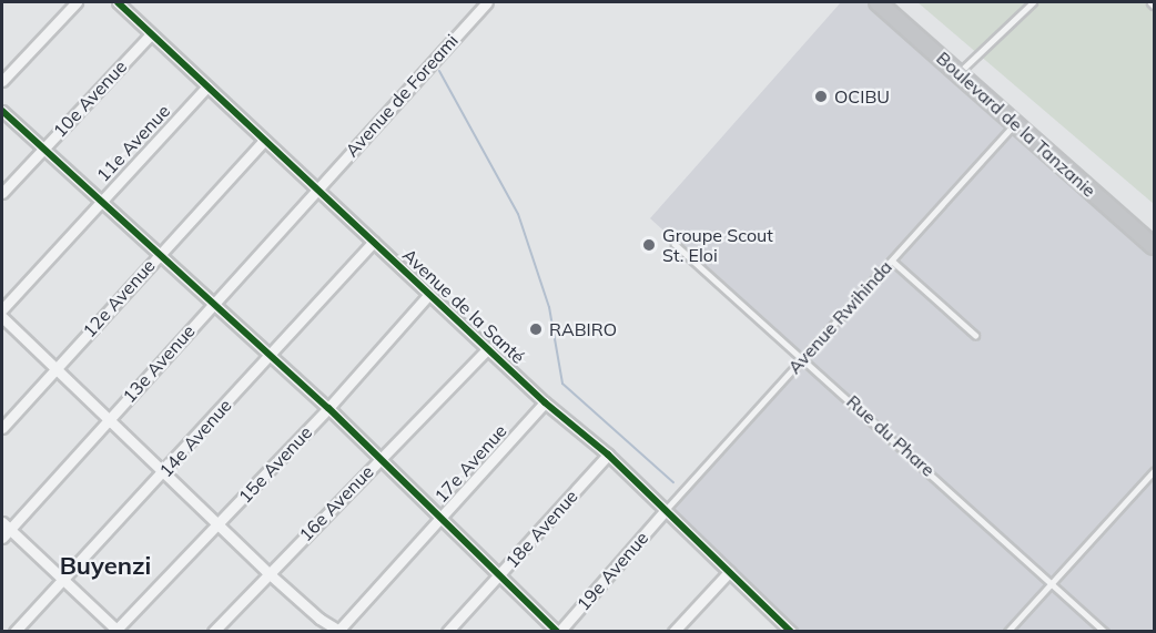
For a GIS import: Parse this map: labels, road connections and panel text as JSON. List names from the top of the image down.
{
  "streets": {
    "street": [
      "Avenue de Foreami",
      "10e Avenue",
      "Boulevard de la Tanzanie",
      "11e Avenue",
      "12e Avenue",
      "Avenue de la Santé",
      "13e Avenue",
      "14e Avenue",
      "17e Avenue",
      "15e Avenue",
      "16e Avenue",
      "18e Avenue",
      "19e Avenue"
    ],
    "lane": ["Avenue Rwihinda", "Rue du Phare"]
  },
  "crossings": [
    ["Avenue de Foreami", "Avenue de la Santé"],
    ["Avenue de Foreami", "13e Avenue"],
    ["10e Avenue", "Avenue de la Santé"],
    ["Boulevard de la Tanzanie", "Avenue Rwihinda"],
    ["11e Avenue", "Avenue de la Santé"],
    ["12e Avenue", "Avenue de la Santé"],
    ["Avenue de la Santé", "Avenue Rwihinda"],
    ["Avenue de la Santé", "13e Avenue"],
    ["Avenue de la Santé", "14e Avenue"],
    ["Avenue de la Santé", "17e Avenue"],
    ["Avenue de la Santé", "15e Avenue"],
    ["Avenue de la Santé", "16e Avenue"],
    ["Avenue de la Santé", "18e Avenue"],
    ["Avenue de la Santé", "19e Avenue"],
    ["Avenue Rwihinda", "Rue du Phare"],
    ["Avenue Rwihinda", "19e Avenue"]
  ],
  "districts": ["Buyenzi"],
  "places": ["OCIBU", "Groupe Scout St. Eloi", "RABIRO"]
}
